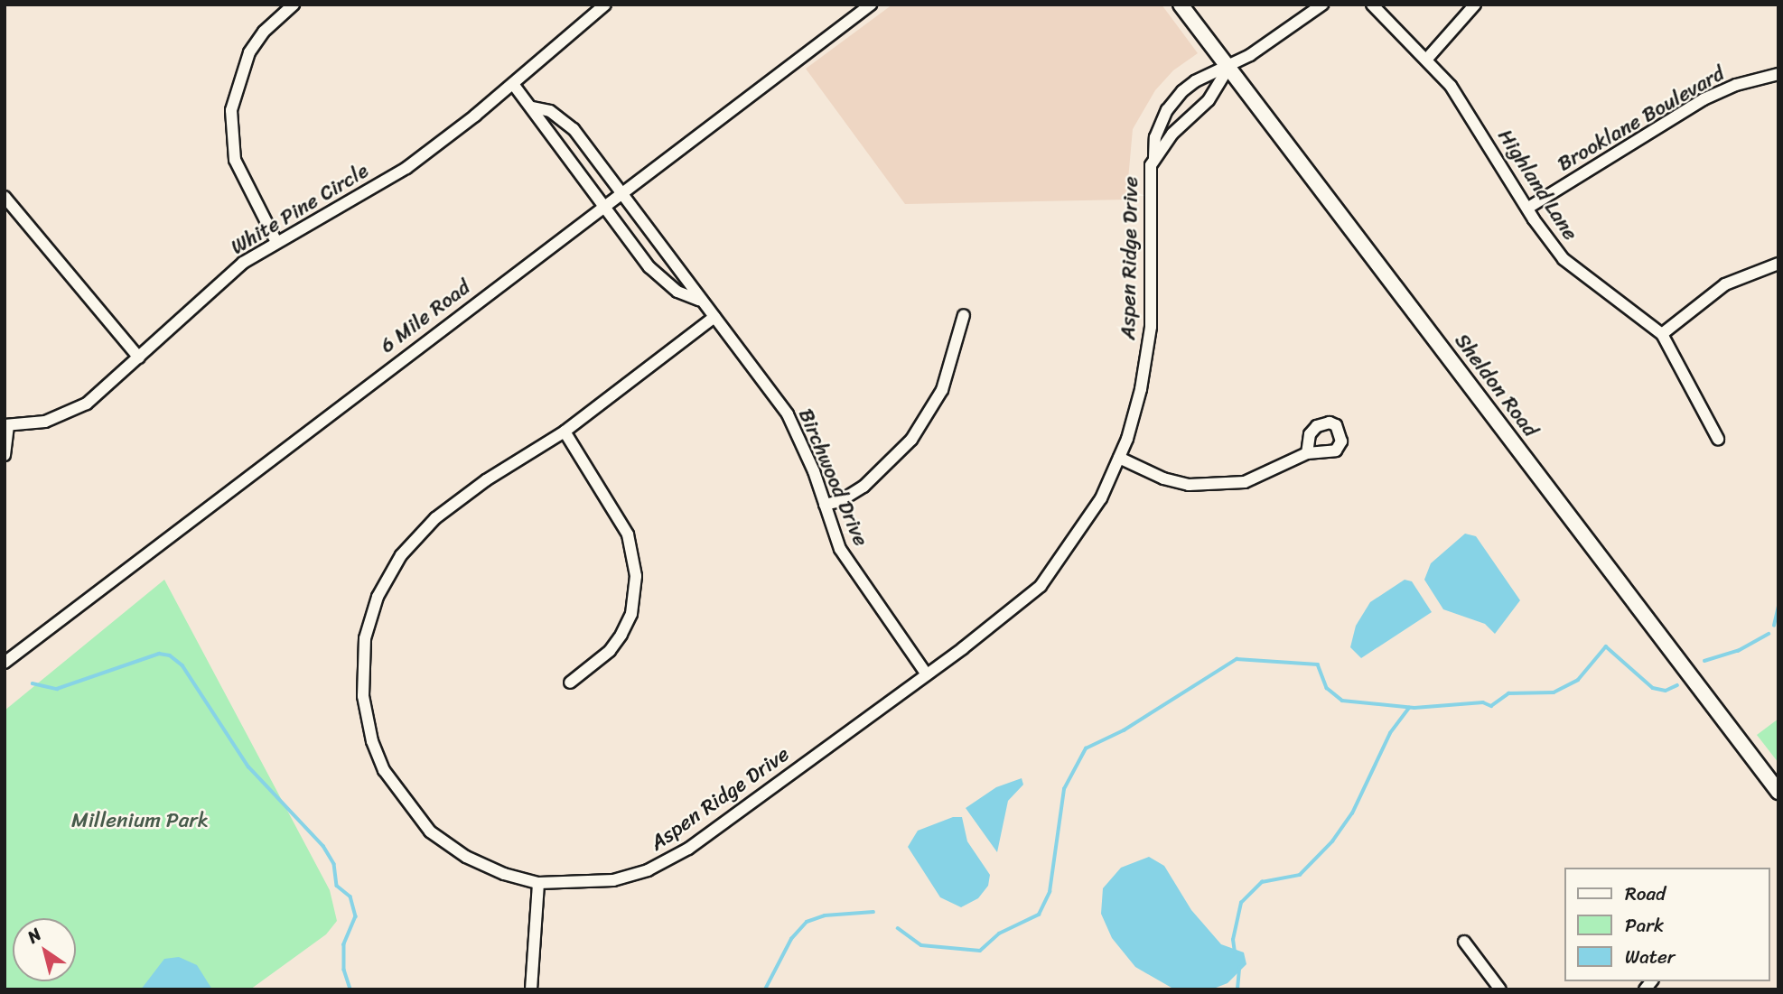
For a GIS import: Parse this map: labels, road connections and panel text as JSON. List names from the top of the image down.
{
  "streets": {
    "main road": ["Sheldon Road"],
    "street": [
      "Brooklane Boulevard",
      "Highland Lane",
      "White Pine Circle",
      "Aspen Ridge Drive",
      "6 Mile Road",
      "Birchwood Drive"
    ]
  },
  "crossings": [
    ["Brooklane Boulevard", "Highland Lane"],
    ["White Pine Circle", "Birchwood Drive"],
    ["Aspen Ridge Drive", "Sheldon Road"],
    ["Aspen Ridge Drive", "Birchwood Drive"],
    ["6 Mile Road", "Birchwood Drive"]
  ],
  "parks": ["Millenium Park"],
  "legend": ["Road", "Park", "Water"],
  "north": "top left"
}
